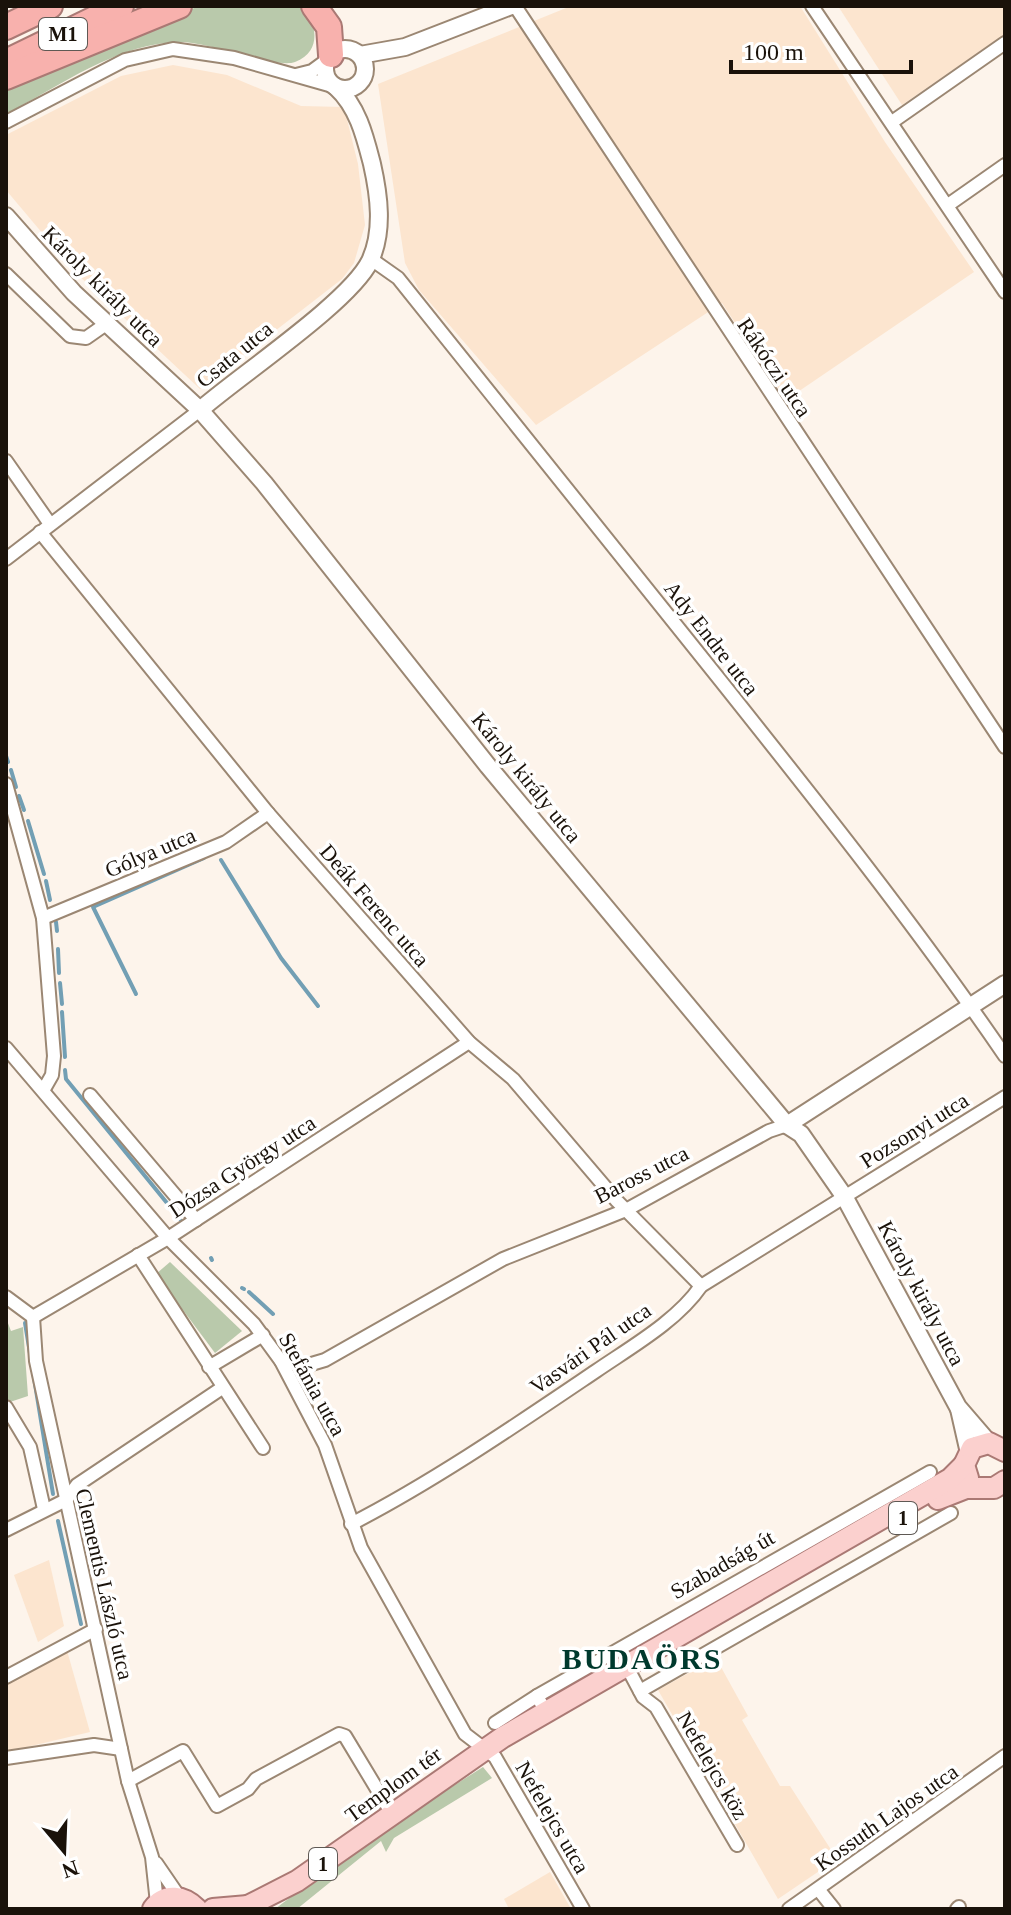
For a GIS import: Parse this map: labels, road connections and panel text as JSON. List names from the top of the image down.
{
  "streets": {
    "highway": ["M1"],
    "main road": ["1", "Szabadság út", "Templom tér"],
    "street": [
      "Károly király utca",
      "Csata utca",
      "Rákóczi utca",
      "Ady Endre utca",
      "Gólya utca",
      "Deák Ferenc utca",
      "Pozsonyi utca",
      "Dózsa György utca",
      "Baross utca",
      "Vasvári Pál utca",
      "Stefánia utca",
      "Clementis László utca",
      "Nefelejcs köz",
      "Nefelejcs utca",
      "Kossuth Lajos utca"
    ]
  },
  "crossings": [
    ["Károly király utca", "Csata utca"],
    ["Károly király utca", "Pozsonyi utca"],
    ["Károly király utca", "Baross utca"],
    ["Károly király utca", "Vasvári Pál utca"],
    ["Károly király utca", "1"],
    ["Károly király utca", "Szabadság út"],
    ["Csata utca", "Ady Endre utca"],
    ["Csata utca", "Deák Ferenc utca"],
    ["Ady Endre utca", "Baross utca"],
    ["Gólya utca", "Deák Ferenc utca"],
    ["Deák Ferenc utca", "Dózsa György utca"],
    ["Deák Ferenc utca", "Baross utca"],
    ["Deák Ferenc utca", "Vasvári Pál utca"],
    ["Pozsonyi utca", "Vasvári Pál utca"],
    ["Dózsa György utca", "Stefánia utca"],
    ["Dózsa György utca", "Clementis László utca"],
    ["Baross utca", "Stefánia utca"],
    ["Vasvári Pál utca", "Stefánia utca"],
    ["Stefánia utca", "Szabadság út"],
    ["Stefánia utca", "Templom tér"],
    ["Stefánia utca", "Nefelejcs utca"],
    ["1", "Szabadság út"],
    ["Szabadság út", "Nefelejcs köz"],
    ["Szabadság út", "Templom tér"],
    ["Szabadság út", "Nefelejcs utca"],
    ["Templom tér", "Nefelejcs utca"]
  ],
  "districts": ["BUDAÖRS"],
  "scale_bar": "100 m",
  "north": "bottom"
}
